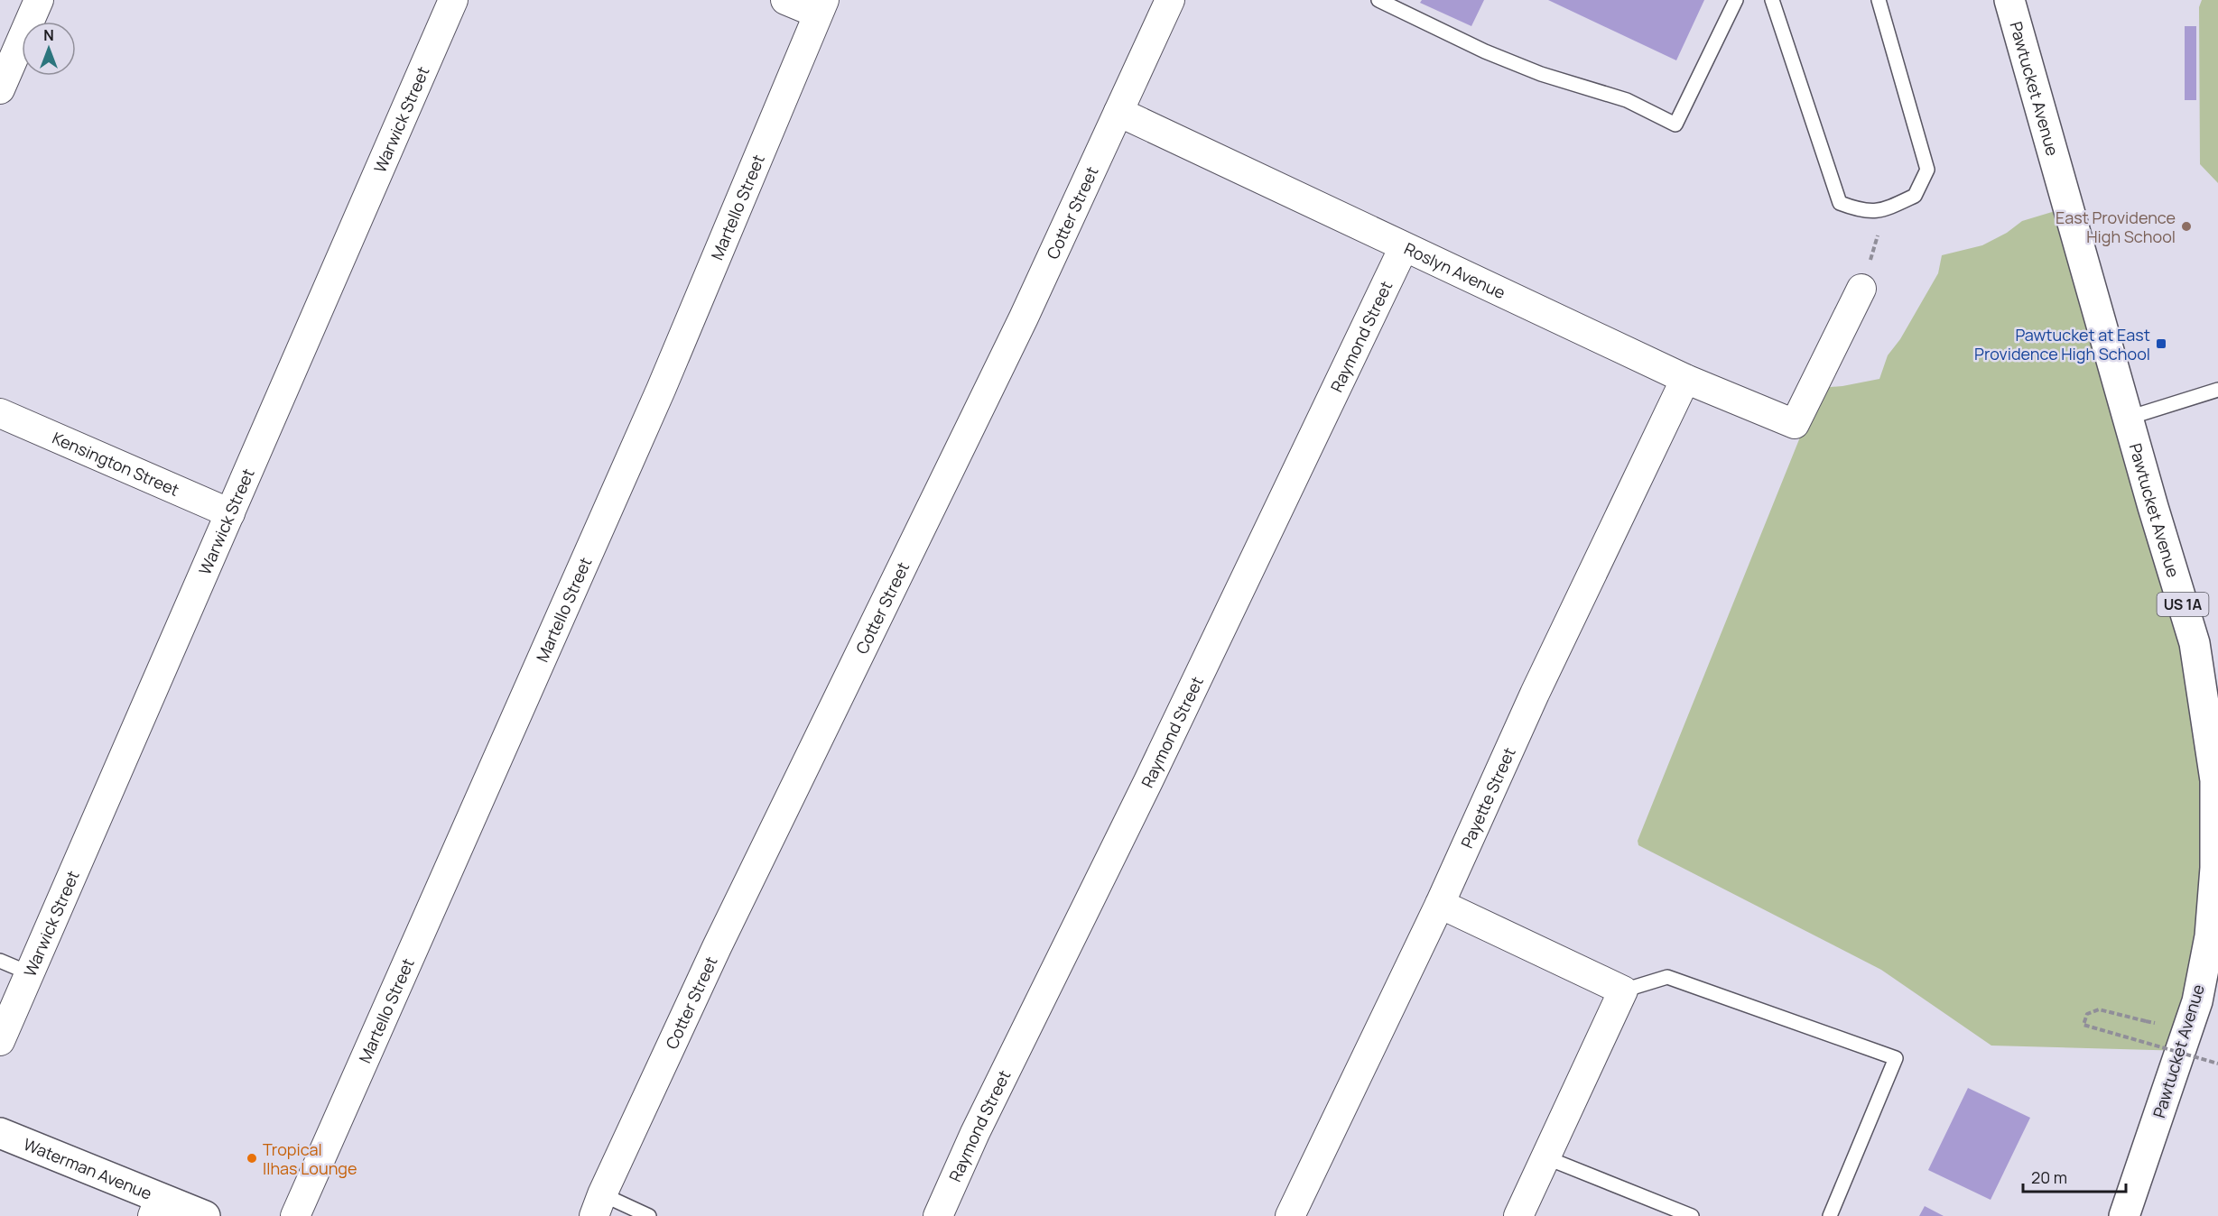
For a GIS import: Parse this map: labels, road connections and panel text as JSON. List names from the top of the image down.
{
  "streets": {
    "main road": ["Pawtucket Avenue", "US 1A", "Waterman Avenue"],
    "street": [
      "Warwick Street",
      "Martello Street",
      "Cotter Street",
      "Roslyn Avenue",
      "Raymond Street",
      "Kensington Street",
      "Payette Street"
    ]
  },
  "crossings": [
    ["Warwick Street", "Kensington Street"],
    ["Cotter Street", "Roslyn Avenue"],
    ["Roslyn Avenue", "Raymond Street"],
    ["Roslyn Avenue", "Payette Street"]
  ],
  "places": {
    "other": ["East Providence High School", "Tropical Ilhas Lounge"],
    "transit": ["Pawtucket at East Providence High School"]
  },
  "scale_bar": "20 m",
  "north": "top"
}
